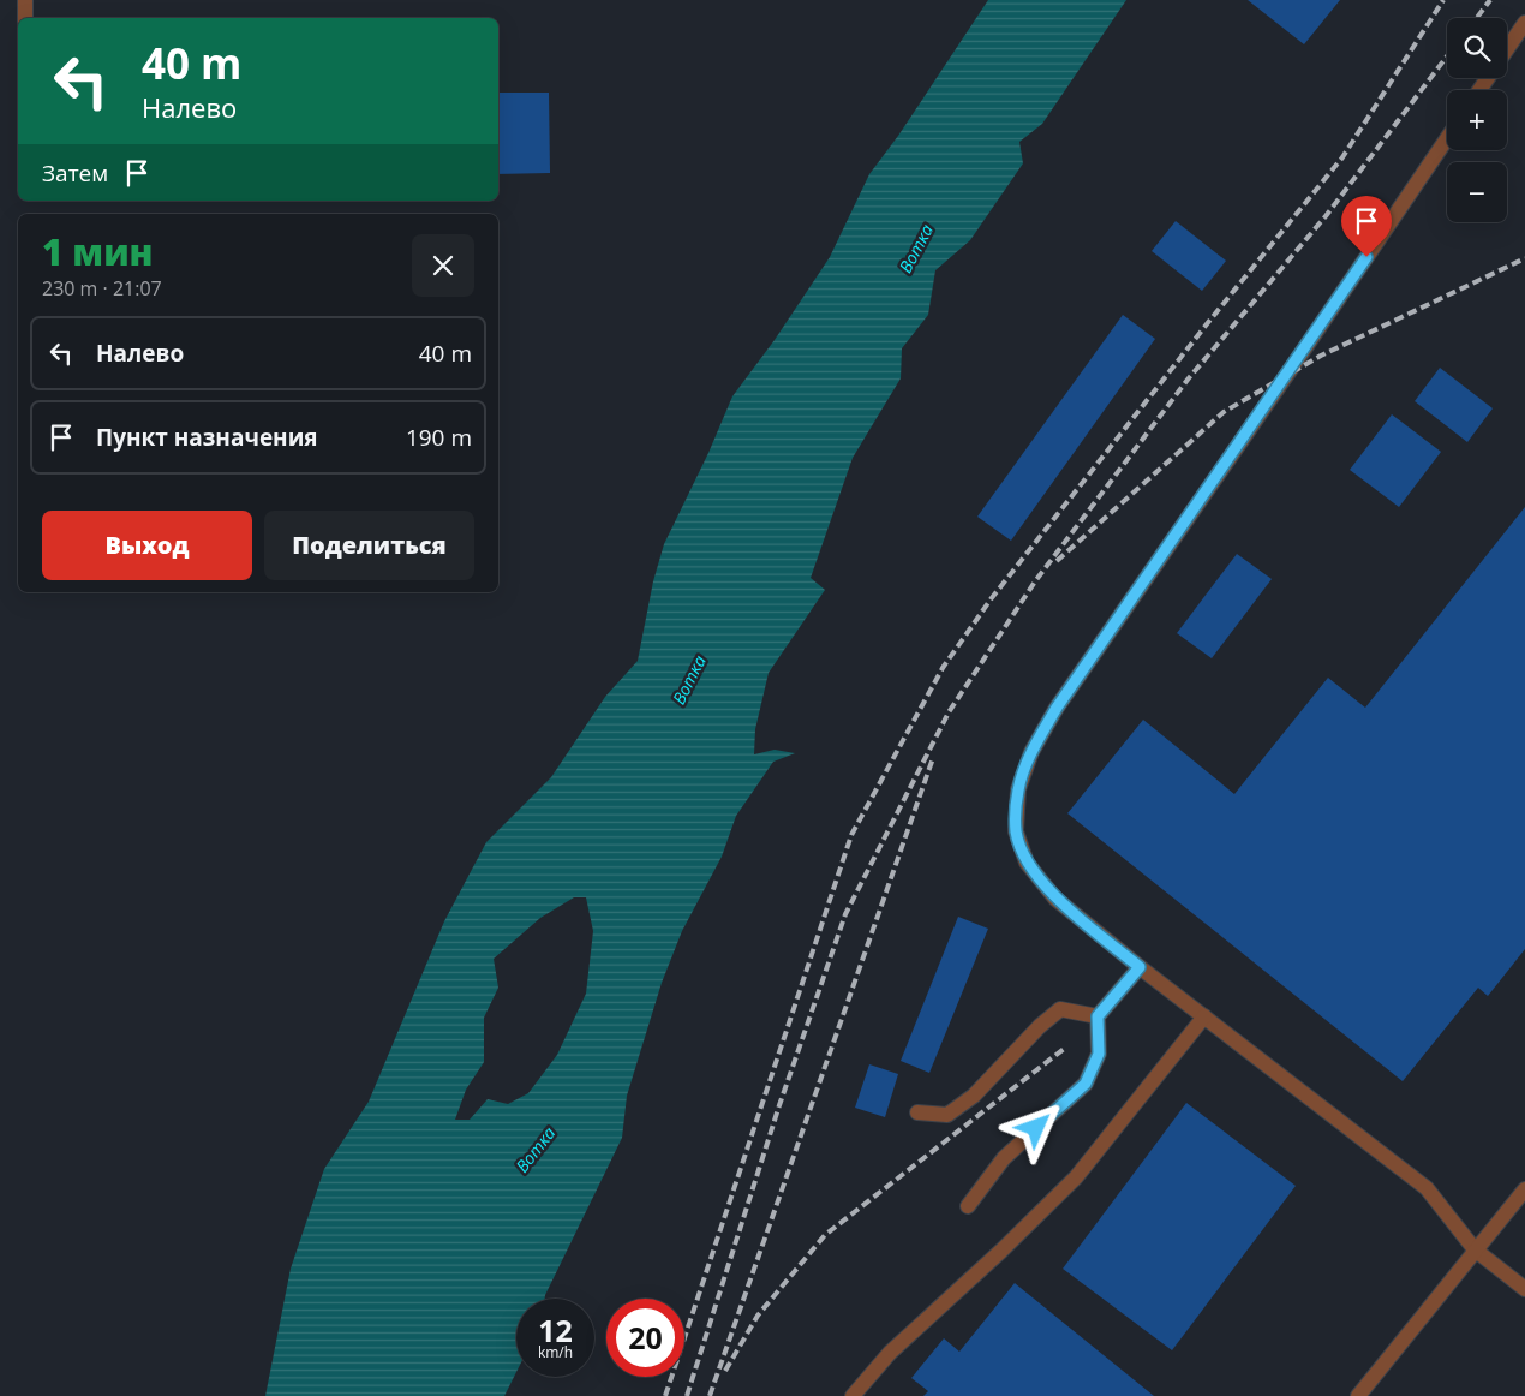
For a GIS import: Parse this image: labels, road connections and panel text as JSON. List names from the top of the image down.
{
  "water": ["Вотка"],
  "page": {
    "map_buttons": ["+", "−"],
    "turn": ["40 m", "Налево"],
    "then": "Затем",
    "heading": ["1 мин", "230 m · 21:07"],
    "list": [
      {
        "name": "Налево",
        "value": "40 m"
      },
      {
        "name": "Пункт назначения",
        "value": "190 m"
      }
    ],
    "buttons": ["Выход", "Поделиться"],
    "speed": "12 km/h",
    "limit": "20"
  }
}
